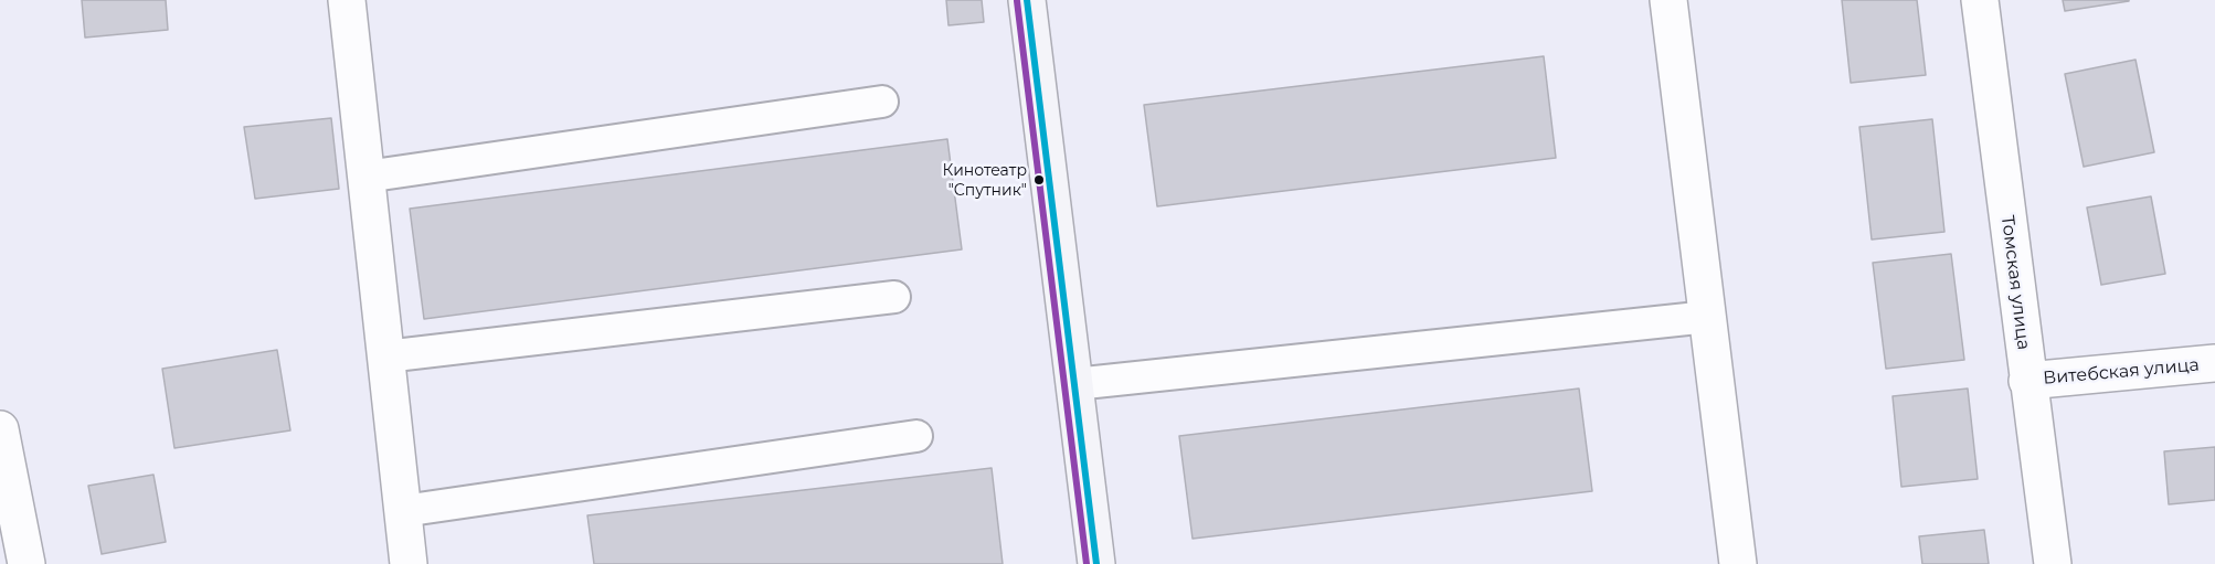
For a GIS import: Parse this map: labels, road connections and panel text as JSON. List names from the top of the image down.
{
  "streets": {
    "street": ["Томская улица", "Витебская улица"]
  },
  "crossings": [
    ["Томская улица", "Витебская улица"]
  ],
  "places": ["Кинотеатр \"Спутник\""]
}
